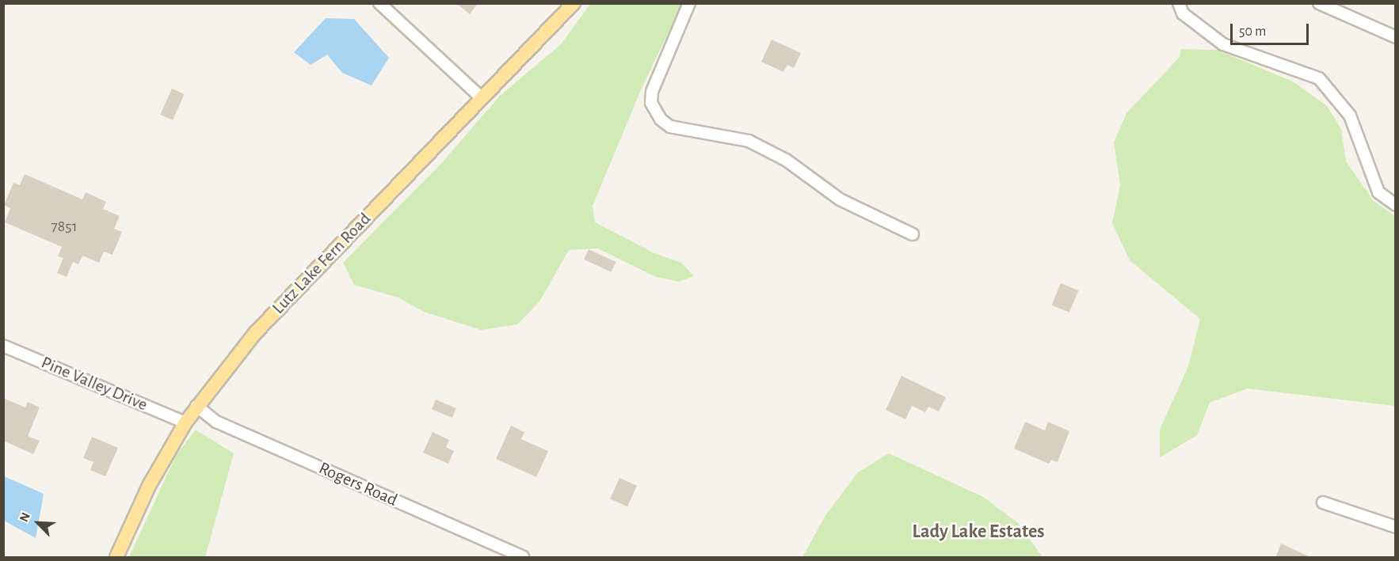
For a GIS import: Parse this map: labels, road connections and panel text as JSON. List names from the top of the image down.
{
  "streets": {
    "main road": ["Lutz Lake Fern Road"],
    "street": ["Pine Valley Drive", "Rogers Road"]
  },
  "crossings": [
    ["Lutz Lake Fern Road", "Pine Valley Drive"],
    ["Lutz Lake Fern Road", "Rogers Road"]
  ],
  "districts": ["Lady Lake Estates"],
  "house_numbers": ["7851"],
  "scale_bar": "50 m",
  "north": "top left"
}
